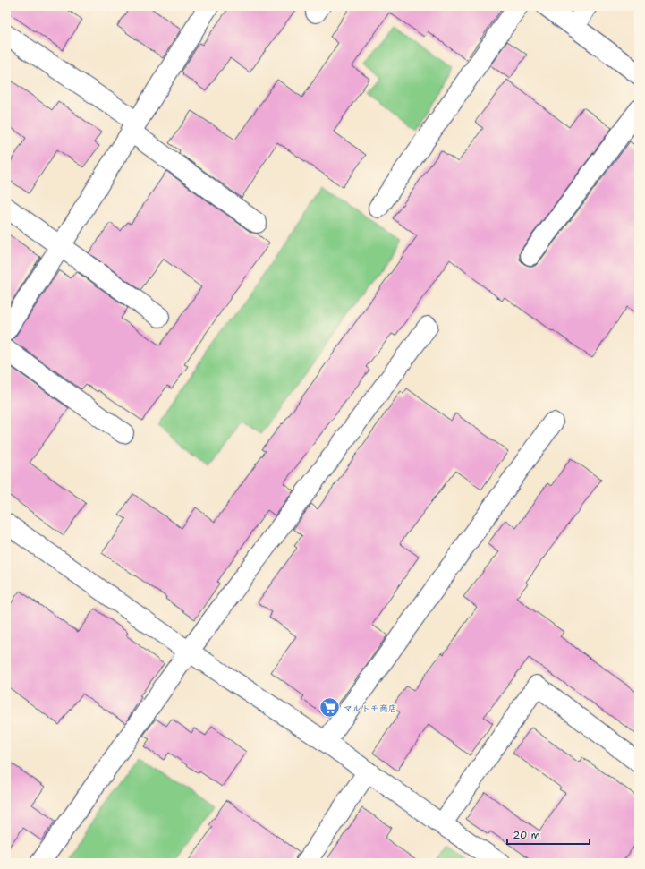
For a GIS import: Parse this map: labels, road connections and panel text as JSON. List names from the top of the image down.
{
  "places": {
    "supermarket": ["マルトモ商店"]
  },
  "scale_bar": "20 m"
}
